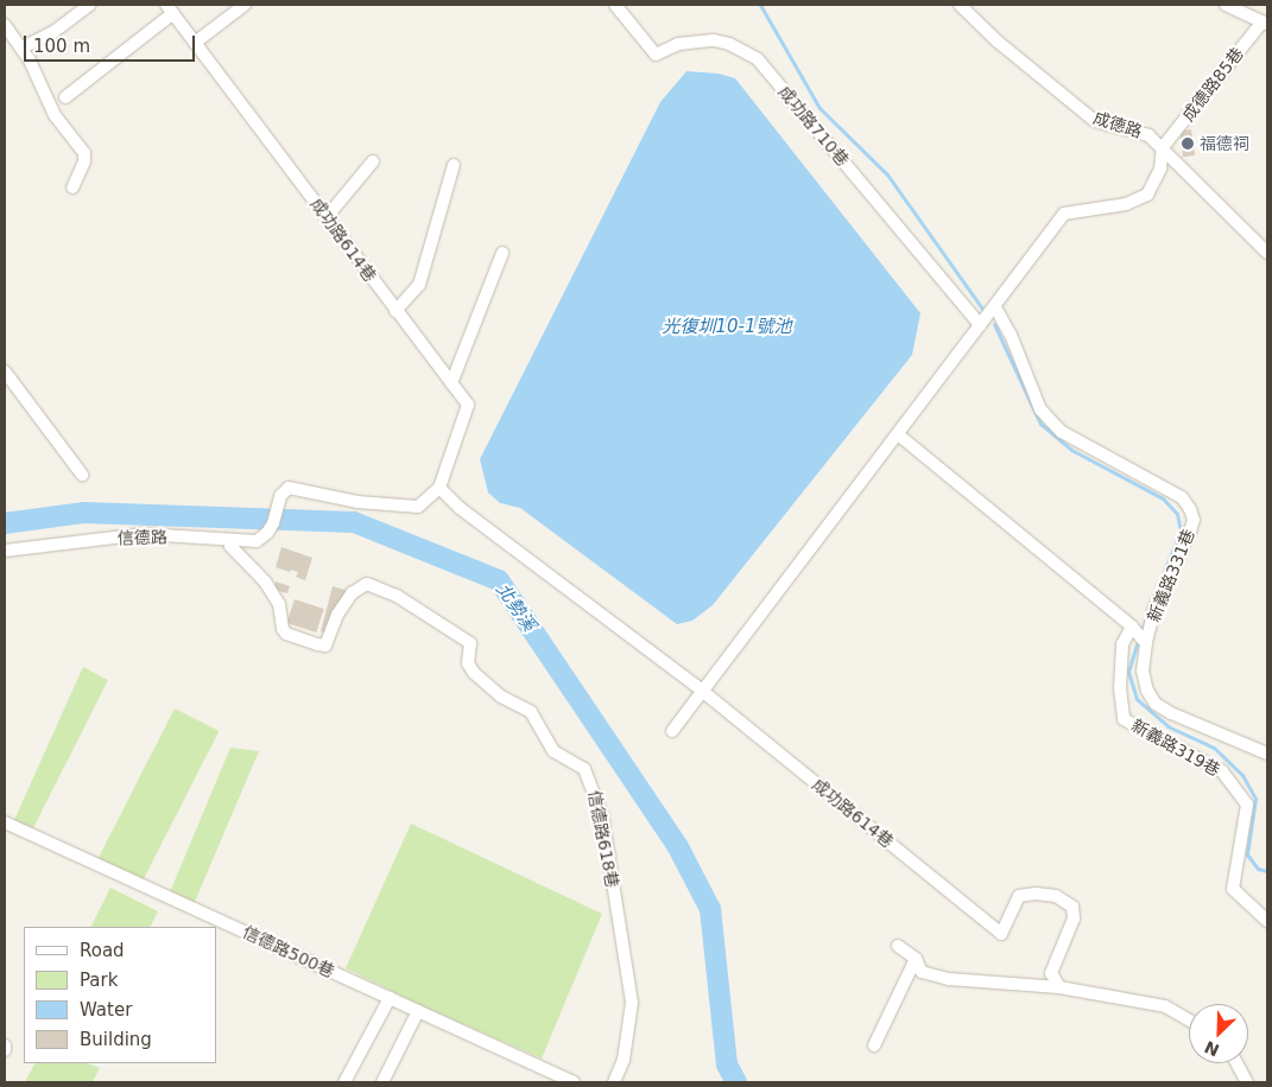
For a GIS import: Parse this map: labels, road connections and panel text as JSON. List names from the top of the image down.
{
  "streets": {
    "street": [
      "成德路85巷",
      "成德路",
      "成功路710巷",
      "成功路614巷",
      "信德路",
      "新義路331巷",
      "新義路319巷",
      "信德路618巷",
      "信德路500巷"
    ]
  },
  "crossings": [
    ["成德路85巷", "成德路"],
    ["成功路614巷", "信德路"],
    ["信德路", "信德路618巷"]
  ],
  "water": ["光復圳10-1號池", "北勢溪"],
  "places": ["福德祠"],
  "legend": [
    "Road",
    "Park",
    "Water",
    "Building"
  ],
  "scale_bar": "100 m",
  "north": "bottom left"
}
